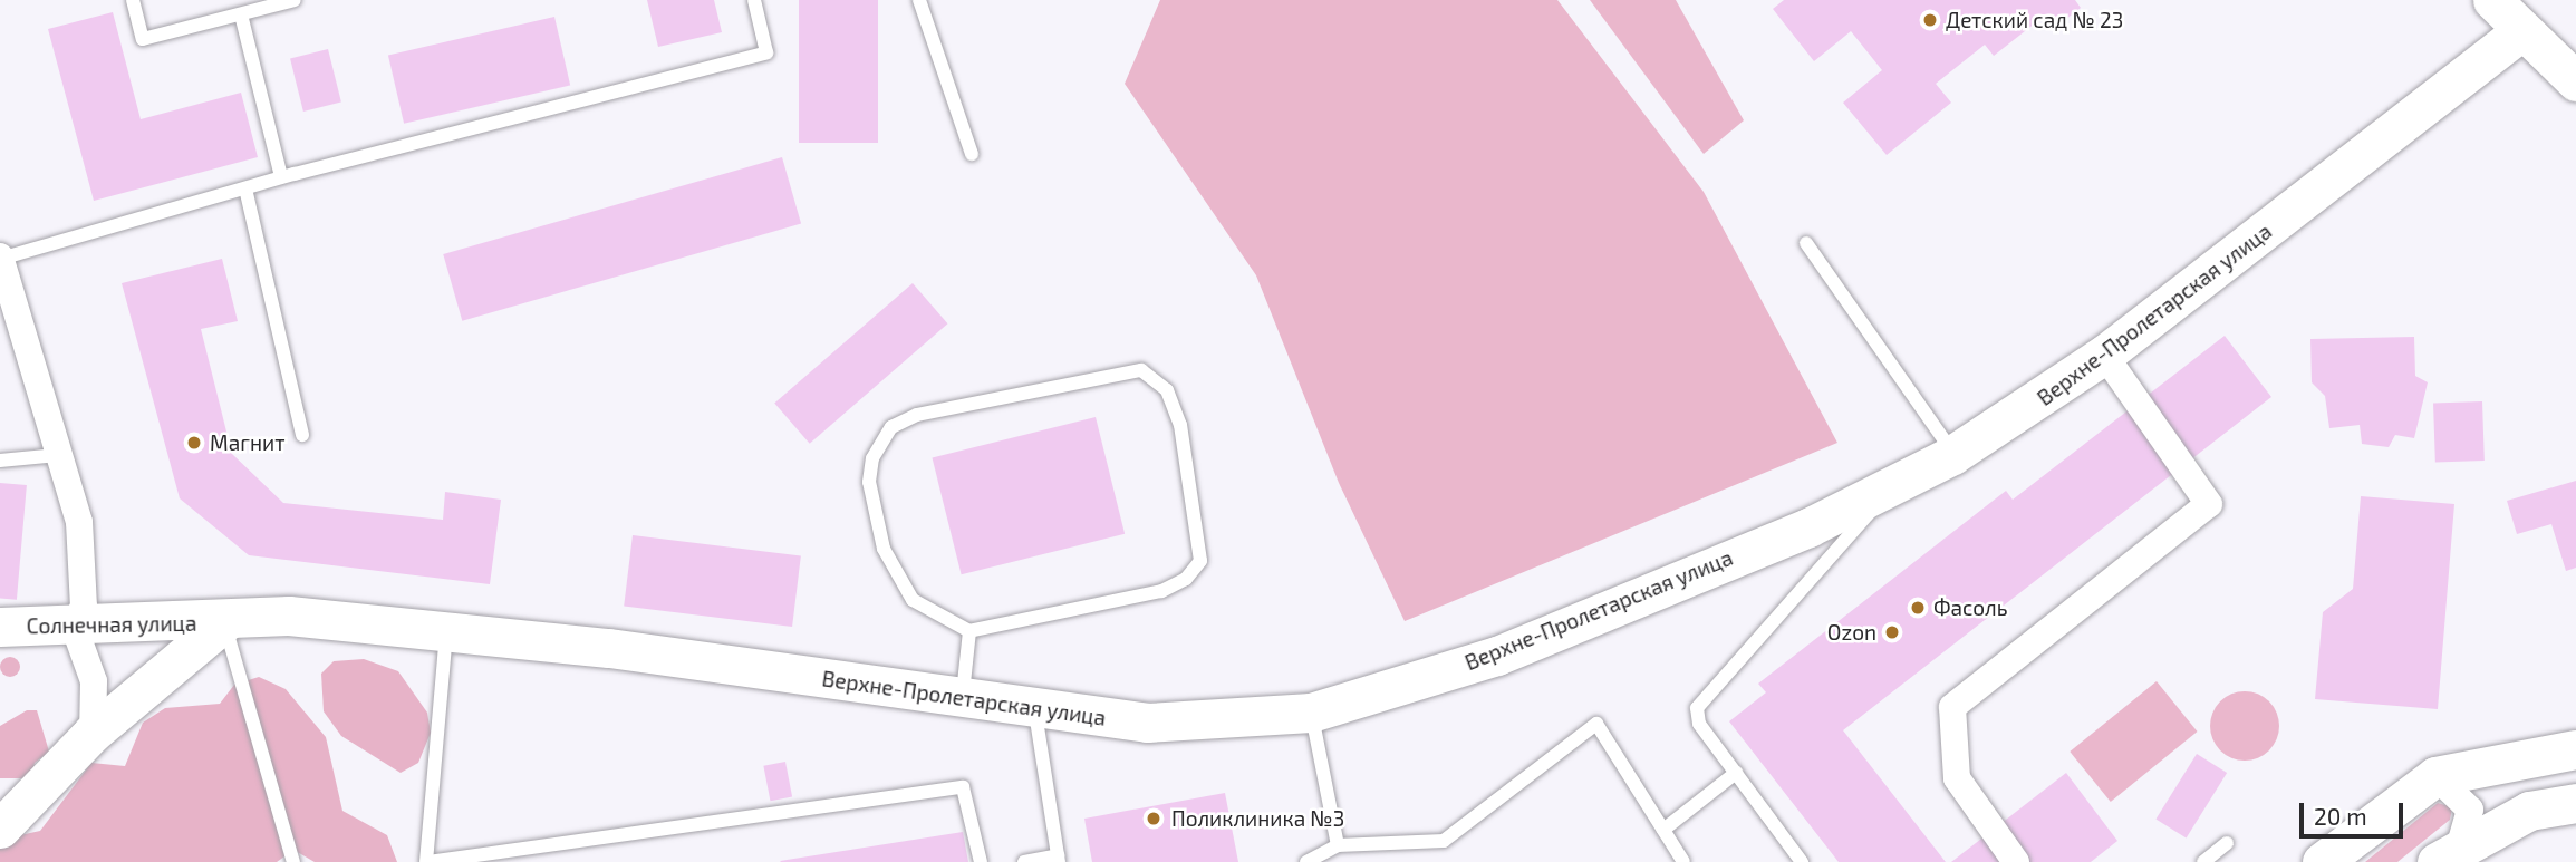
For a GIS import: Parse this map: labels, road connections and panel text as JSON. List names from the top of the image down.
{
  "streets": {
    "street": ["Верхне-Пролетарская улица", "Солнечная улица"]
  },
  "crossings": [
    ["Верхне-Пролетарская улица", "Солнечная улица"]
  ],
  "places": [
    "Детский сад № 23",
    "Магнит",
    "Фасоль",
    "Ozon",
    "Поликлиника №3"
  ],
  "scale_bar": "20 m"
}
